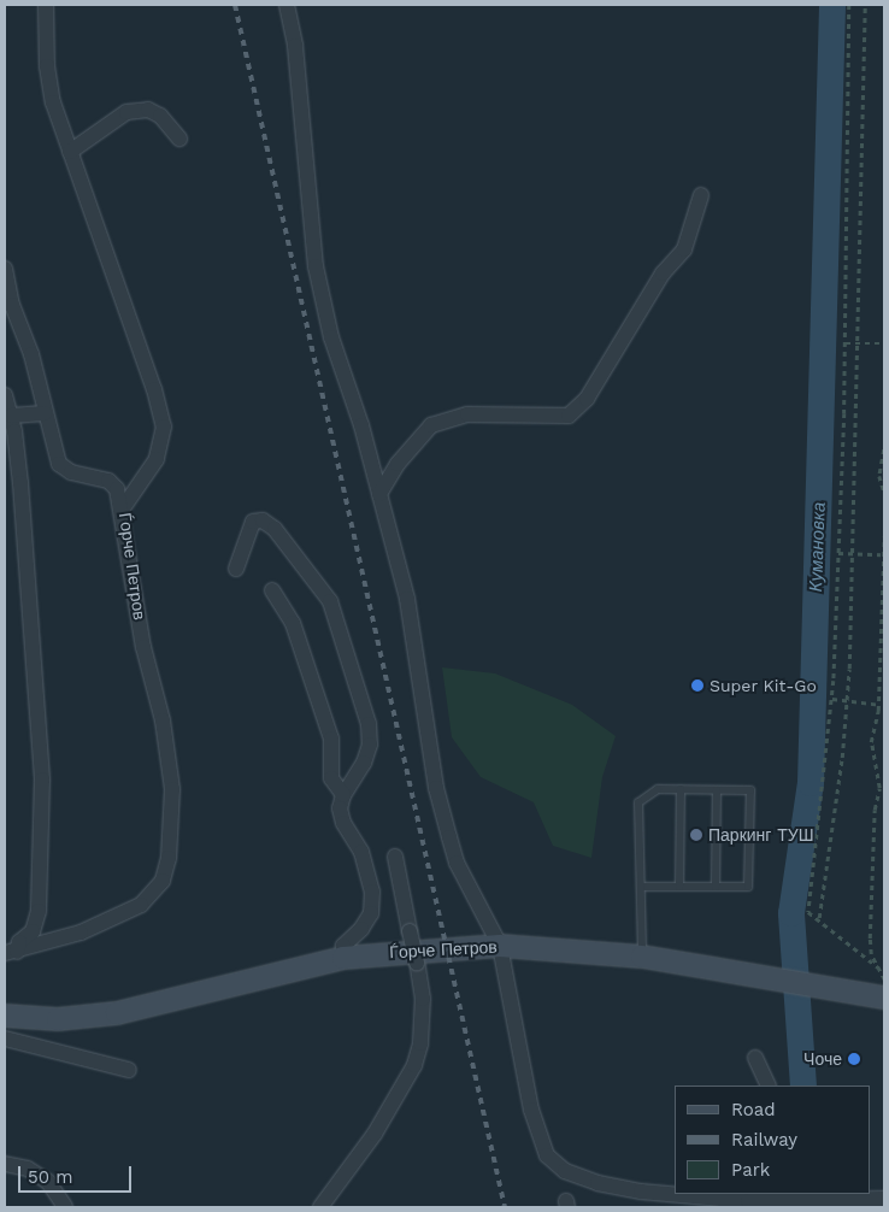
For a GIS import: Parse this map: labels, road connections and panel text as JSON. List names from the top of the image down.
{
  "streets": {
    "street": ["Ѓорче Петров"]
  },
  "water": ["Кумановка"],
  "places": ["Super Kit-Go", "Паркинг ТУШ", "Чоче"],
  "legend": ["Road", "Railway", "Park"],
  "scale_bar": "50 m"
}
